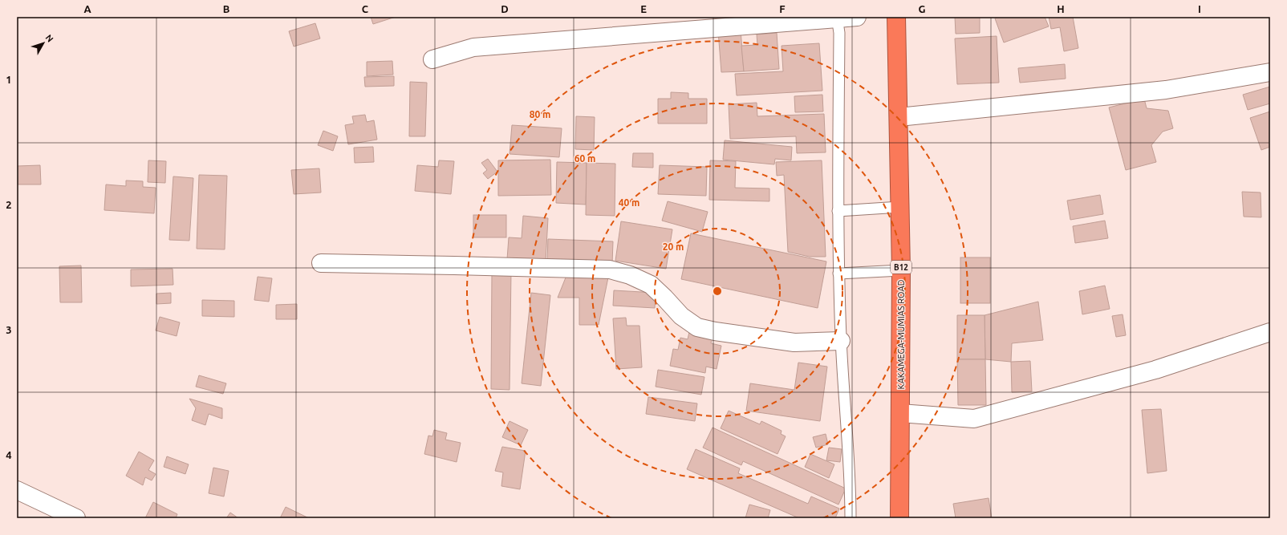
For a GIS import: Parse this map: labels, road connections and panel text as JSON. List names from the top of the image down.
{
  "streets": {
    "highway": ["B12", "KAKAMEGA-MUMIAS ROAD"]
  },
  "north": "top right",
  "grid": {
    "columns": [
      "A",
      "B",
      "C",
      "D",
      "E",
      "F",
      "G",
      "H",
      "I"
    ],
    "rows": [
      "1",
      "2",
      "3",
      "4"
    ]
  },
  "rings": [
    "80 m",
    "60 m",
    "40 m",
    "20 m"
  ]
}
